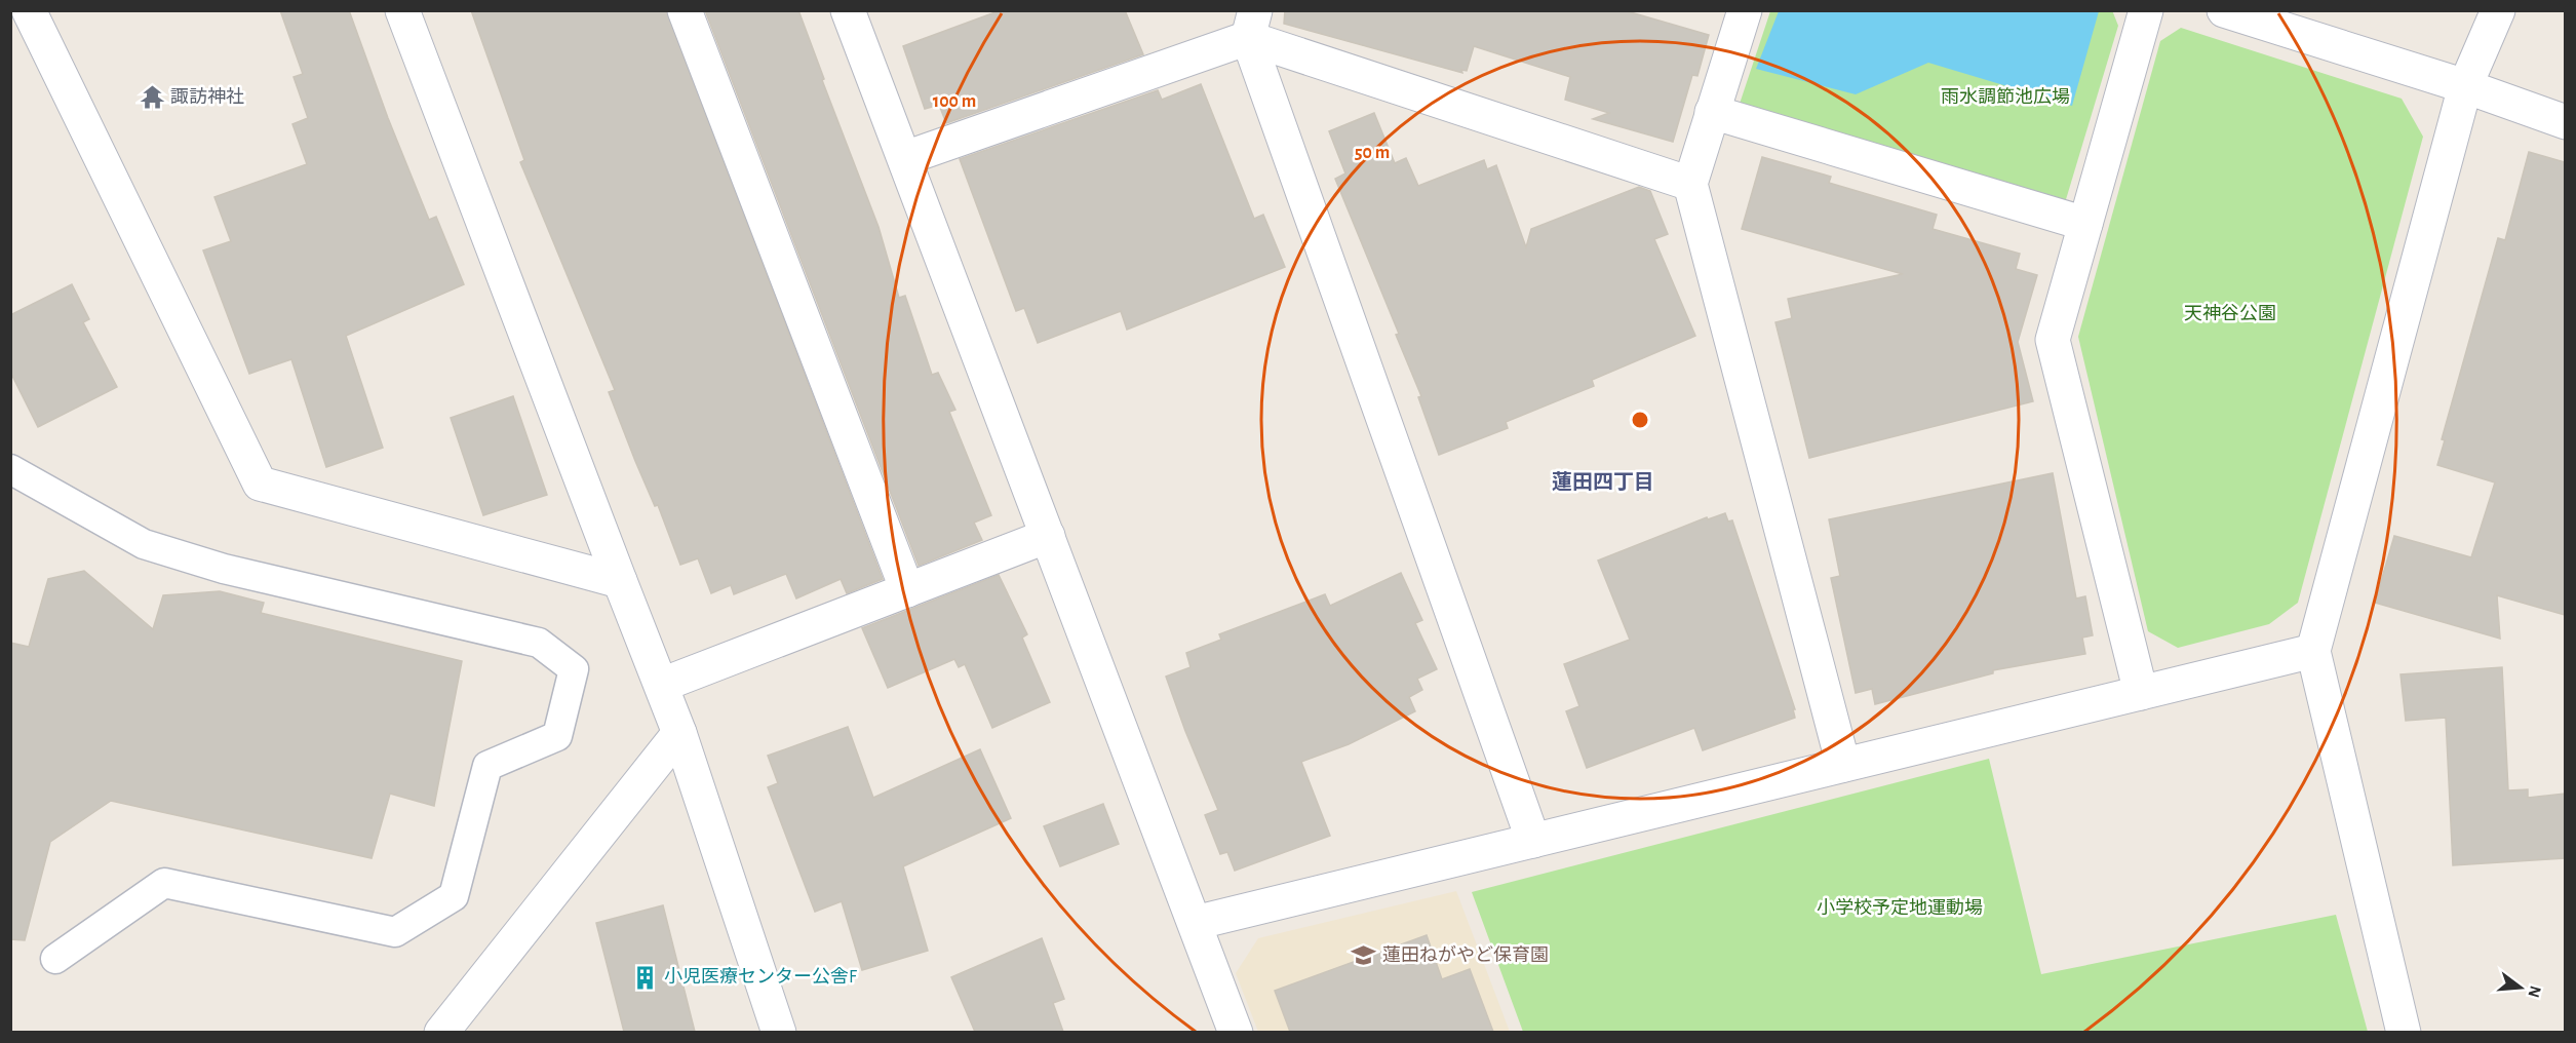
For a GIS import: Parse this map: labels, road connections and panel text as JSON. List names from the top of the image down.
{
  "districts": ["蓮田四丁目"],
  "parks": ["雨水調節池広場", "天神谷公園", "小学校予定地運動場"],
  "places": {
    "temple": ["諏訪神社"],
    "school or university": ["蓮田ねがやど保育園"],
    "building": ["小児医療センター公舎F"]
  },
  "north": "right",
  "rings": ["100 m", "50 m"]
}
